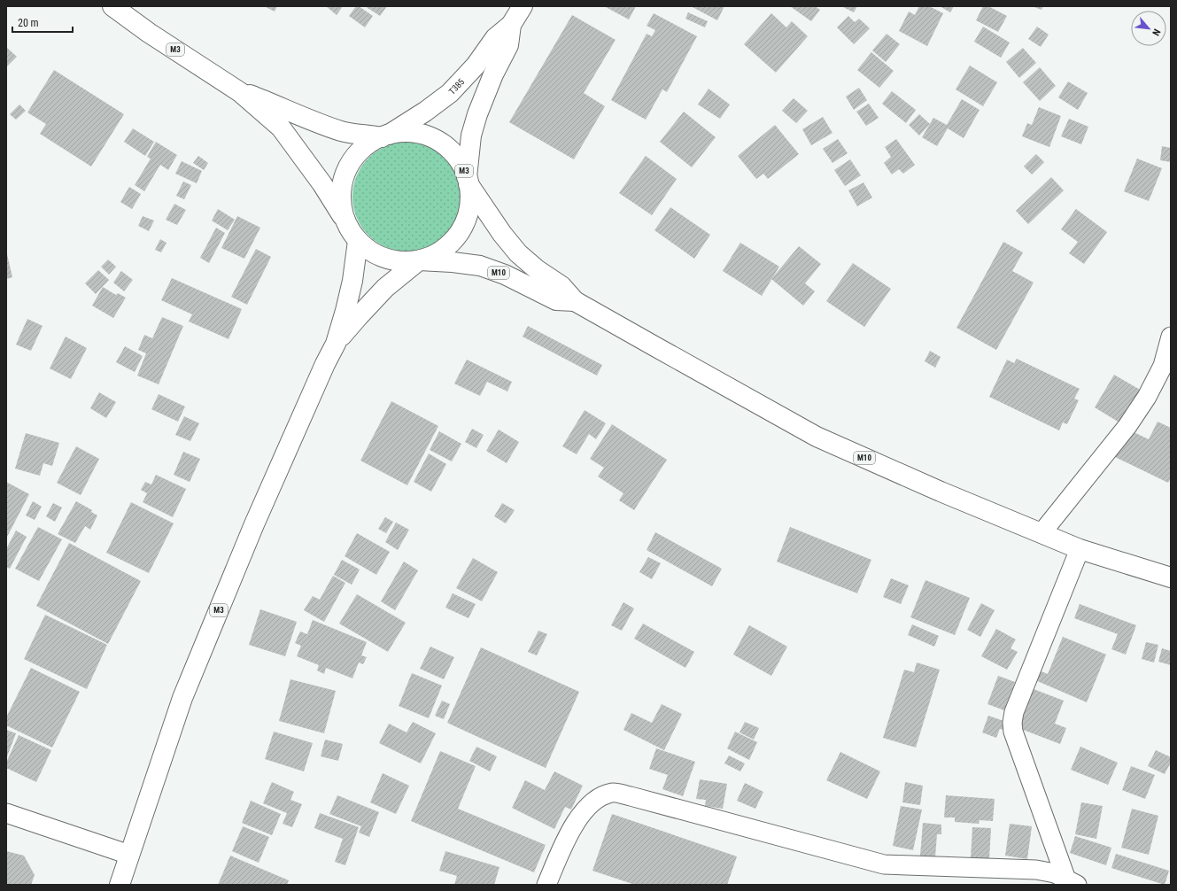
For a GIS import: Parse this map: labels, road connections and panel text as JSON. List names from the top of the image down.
{
  "streets": {
    "main road": ["M3", "T385", "M10"]
  },
  "crossings": [
    ["M3", "T385"],
    ["M3", "M10"],
    ["T385", "M10"]
  ],
  "scale_bar": "20 m",
  "north": "bottom right"
}
